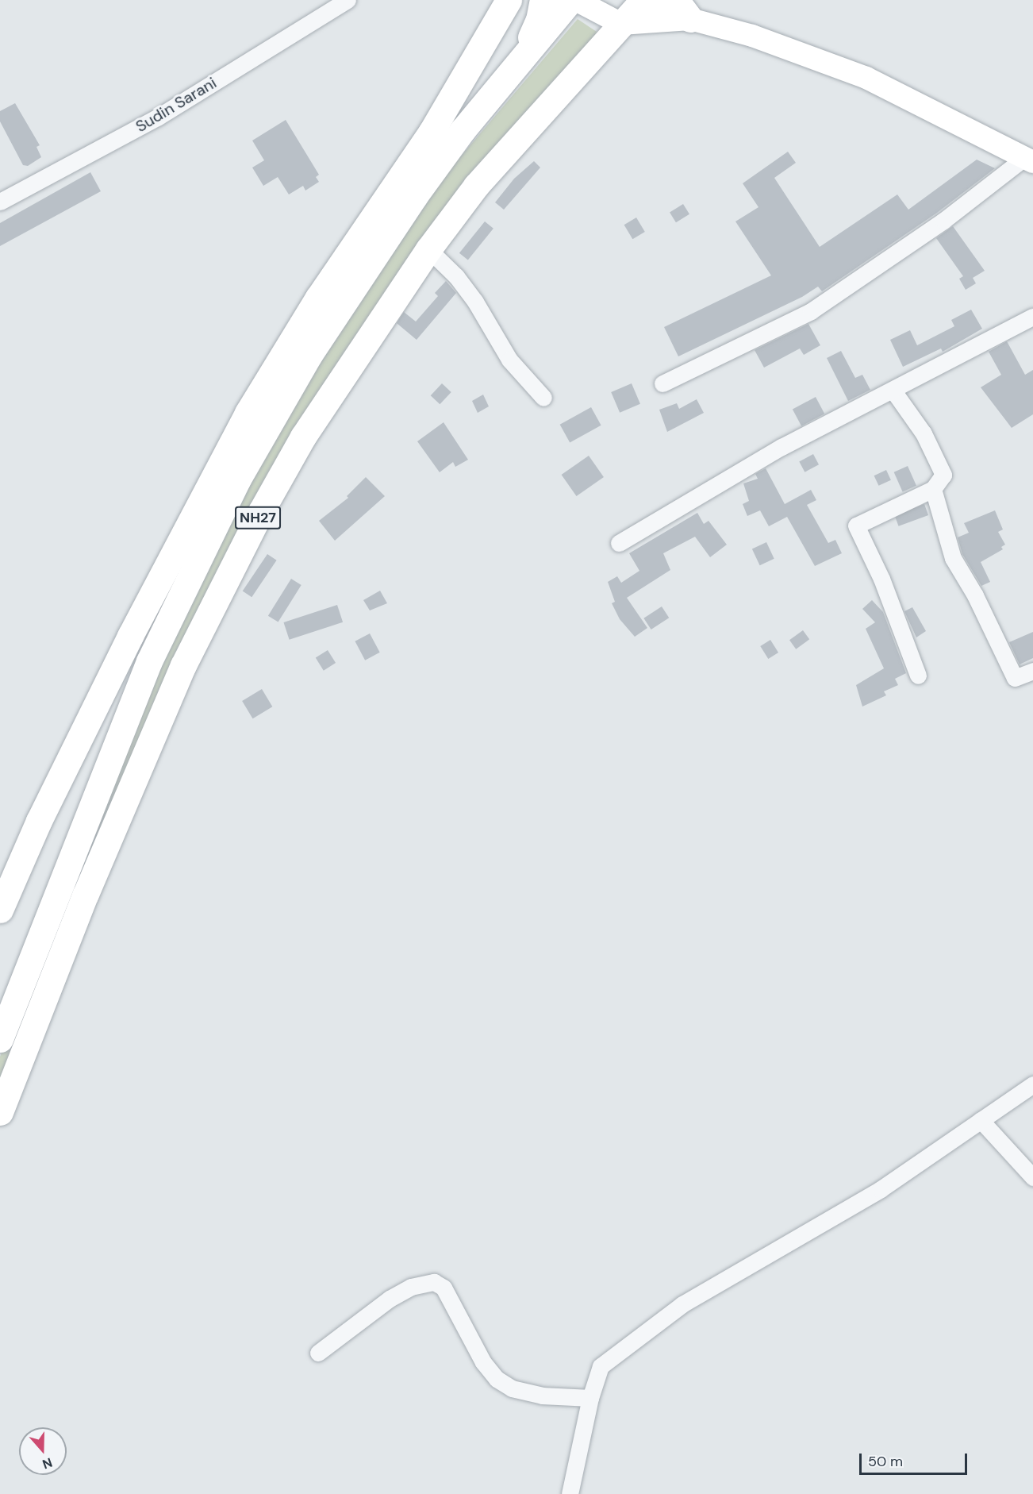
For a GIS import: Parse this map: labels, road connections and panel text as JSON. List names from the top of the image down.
{
  "streets": {
    "highway": ["NH27"],
    "street": ["Sudin Sarani"]
  },
  "scale_bar": "50 m",
  "north": "bottom"
}
